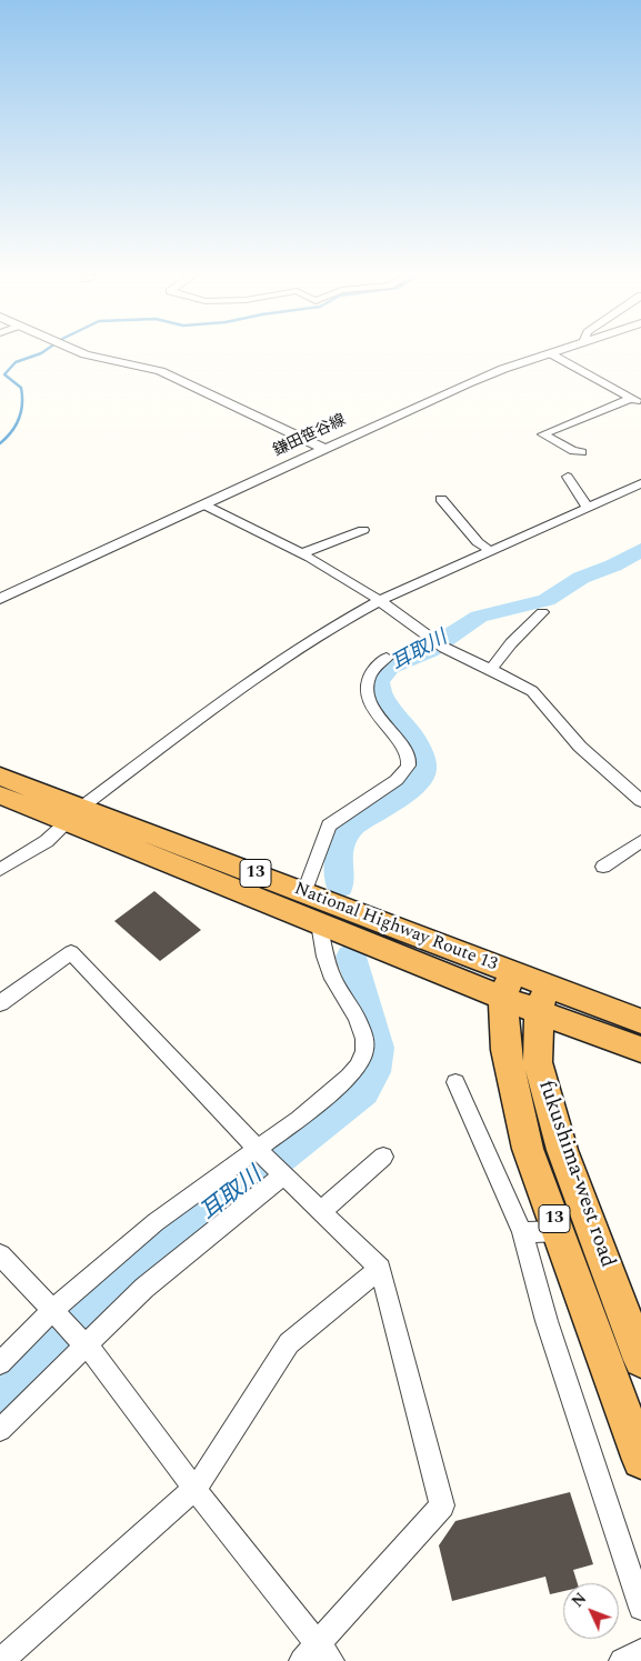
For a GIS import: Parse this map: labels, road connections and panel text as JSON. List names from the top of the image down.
{
  "streets": {
    "highway": ["13", "National Highway Route 13", "fukushima-west road"],
    "street": ["鎌田笹谷線"]
  },
  "crossings": [
    ["13", "National Highway Route 13"],
    ["13", "fukushima-west road"],
    ["National Highway Route 13", "fukushima-west road"]
  ],
  "water": ["耳取川"],
  "north": "top left"
}
